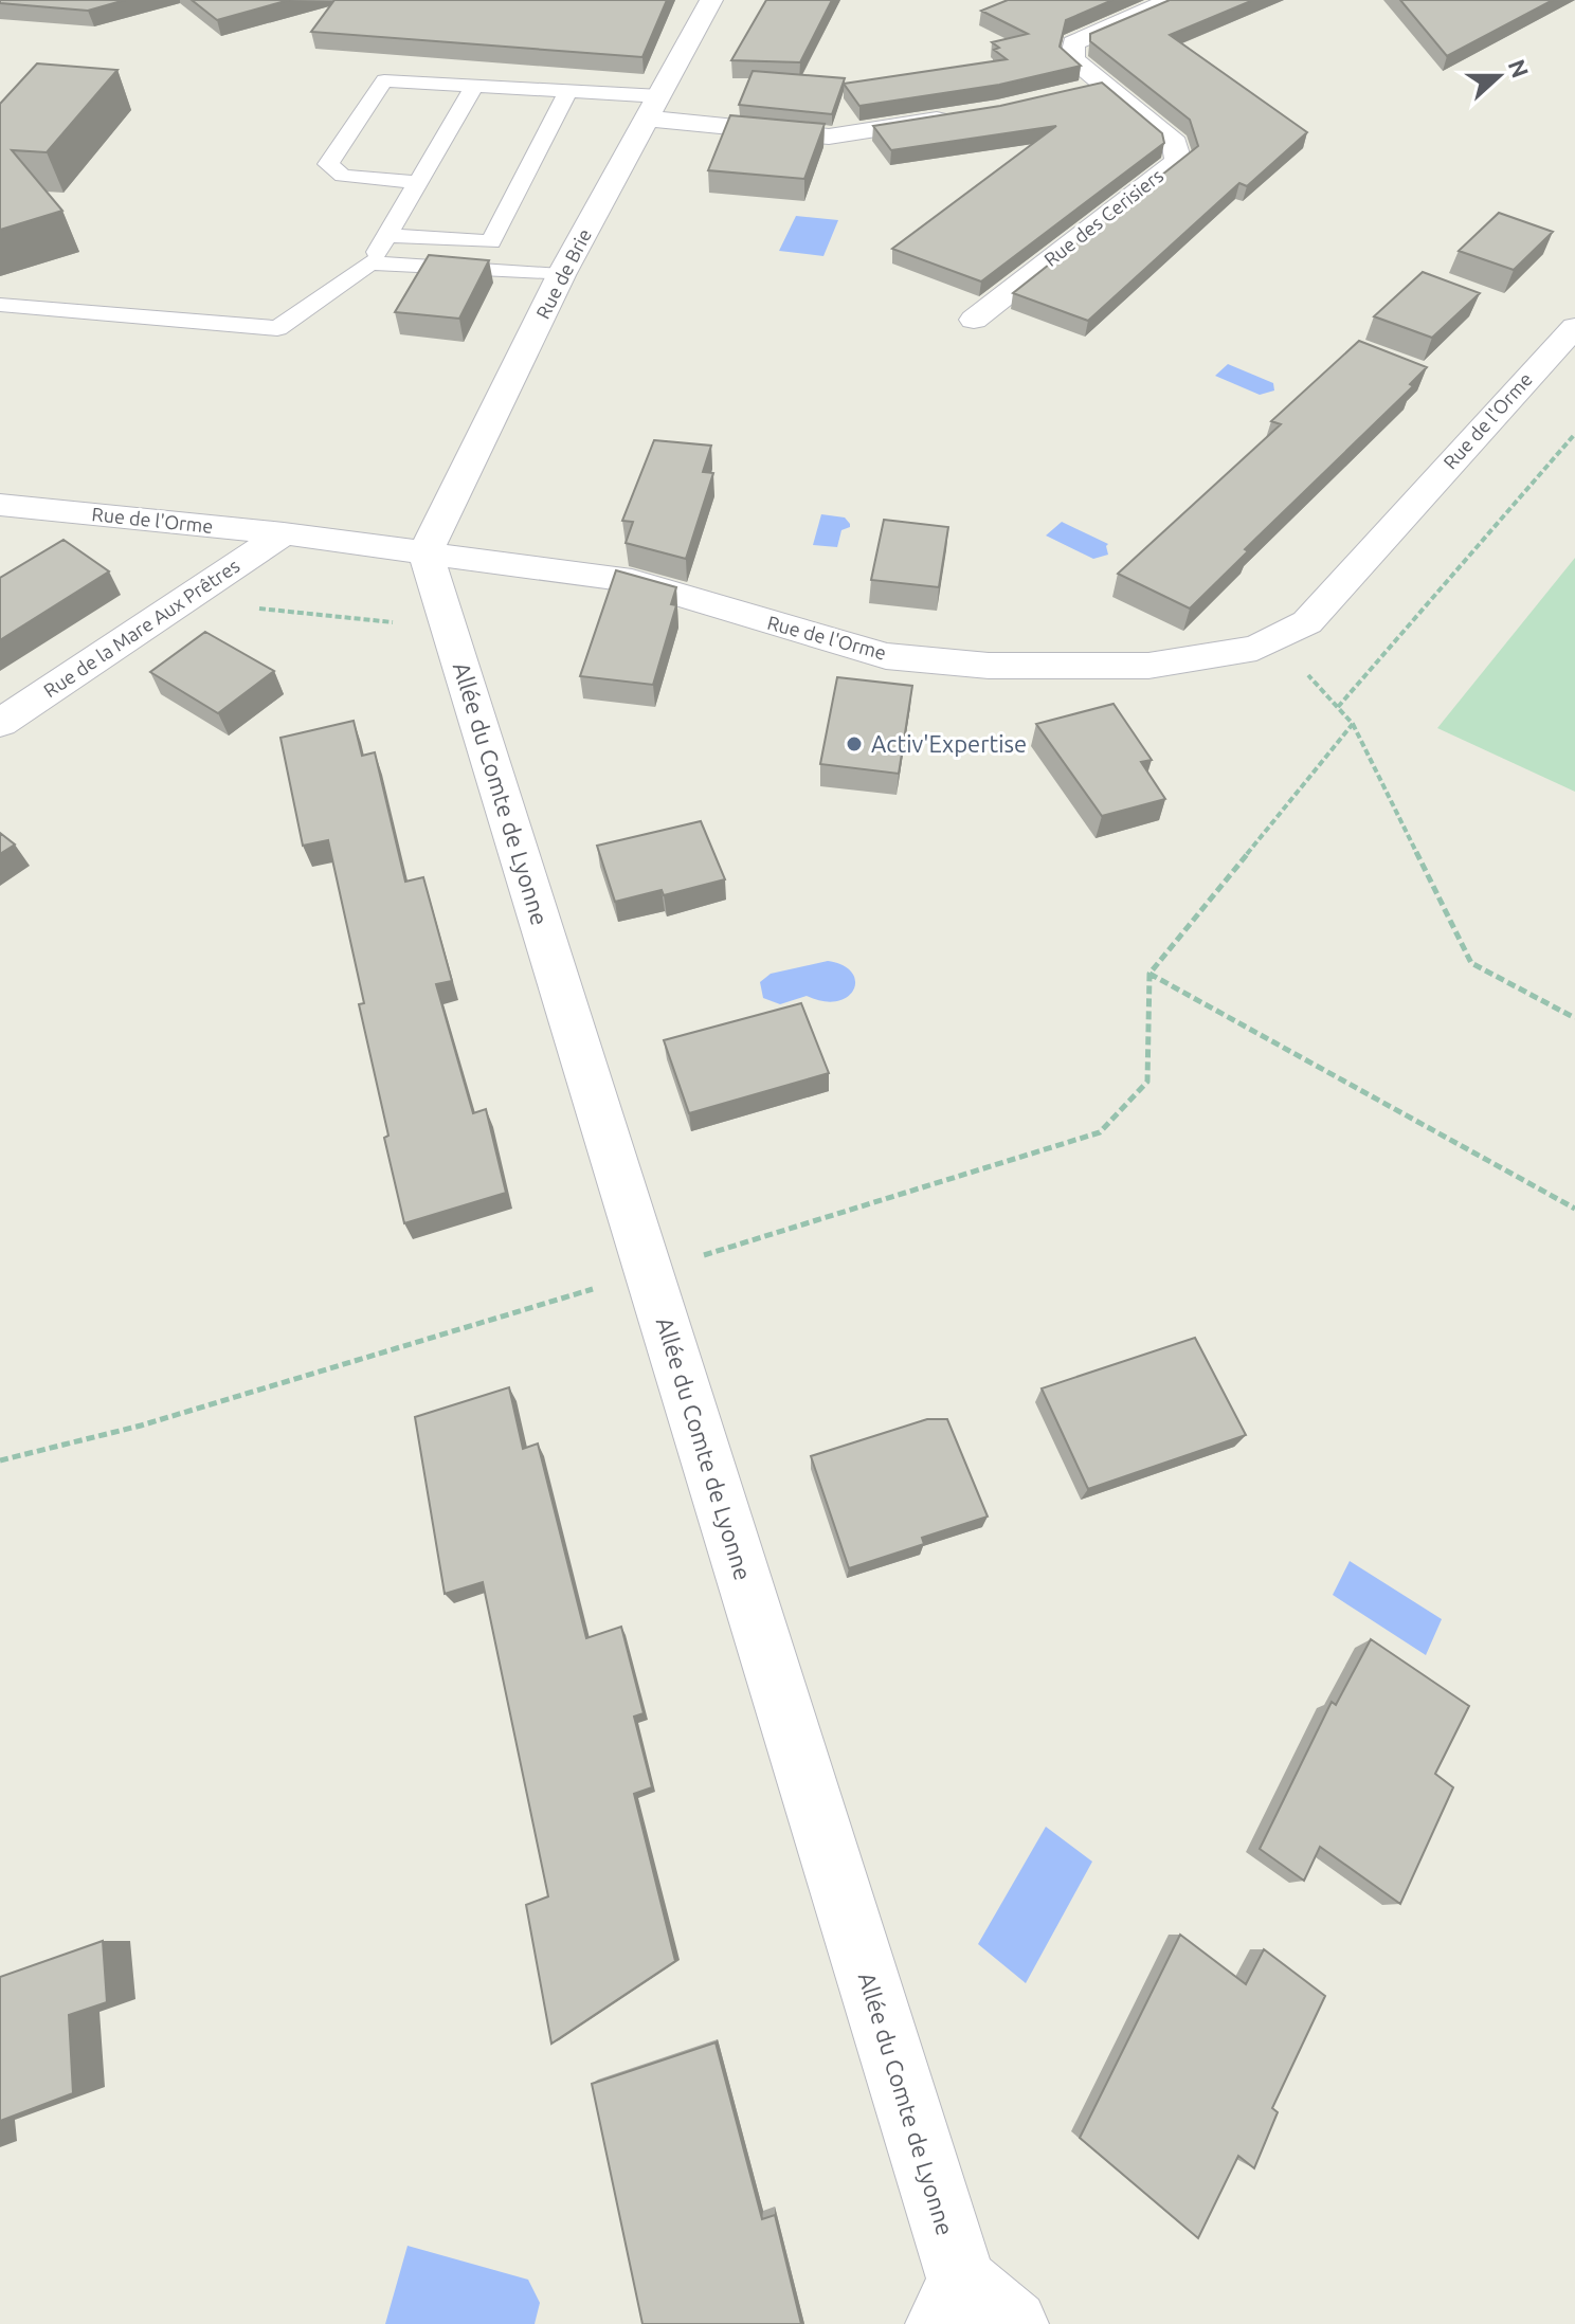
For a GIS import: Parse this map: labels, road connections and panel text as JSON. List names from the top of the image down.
{
  "streets": {
    "street": [
      "Rue des Cerisiers",
      "Rue de Brie",
      "Rue de l'Orme",
      "Rue de la Mare Aux Prêtres",
      "Allée du Comte de Lyonne"
    ]
  },
  "crossings": [
    ["Rue de Brie", "Rue de l'Orme"],
    ["Rue de Brie", "Allée du Comte de Lyonne"],
    ["Rue de l'Orme", "Rue de la Mare Aux Prêtres"],
    ["Rue de l'Orme", "Allée du Comte de Lyonne"]
  ],
  "places": ["Activ'Expertise"],
  "north": "right"
}
